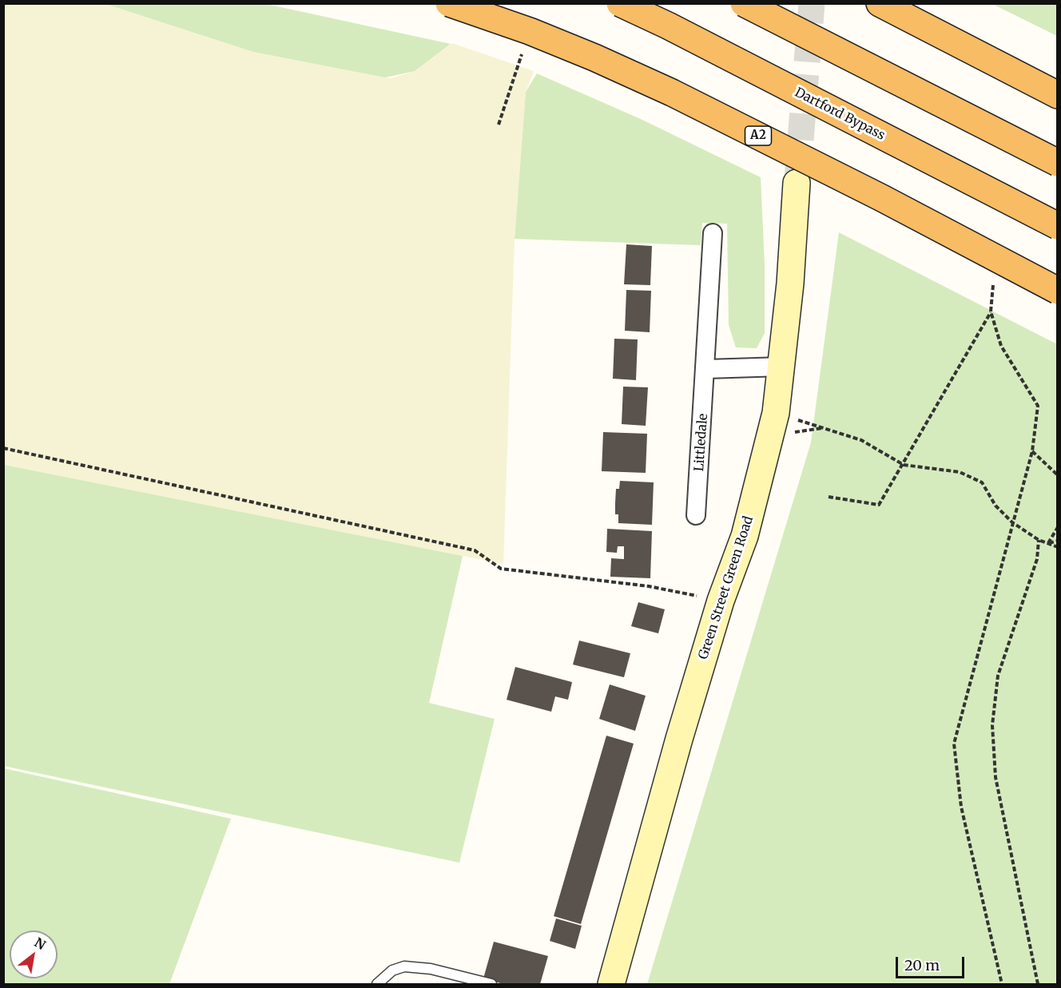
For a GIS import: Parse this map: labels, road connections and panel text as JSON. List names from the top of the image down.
{
  "streets": {
    "highway": ["Dartford Bypass", "A2"],
    "main road": ["Green Street Green Road"],
    "street": ["Littledale"]
  },
  "scale_bar": "20 m",
  "north": "top right"
}
